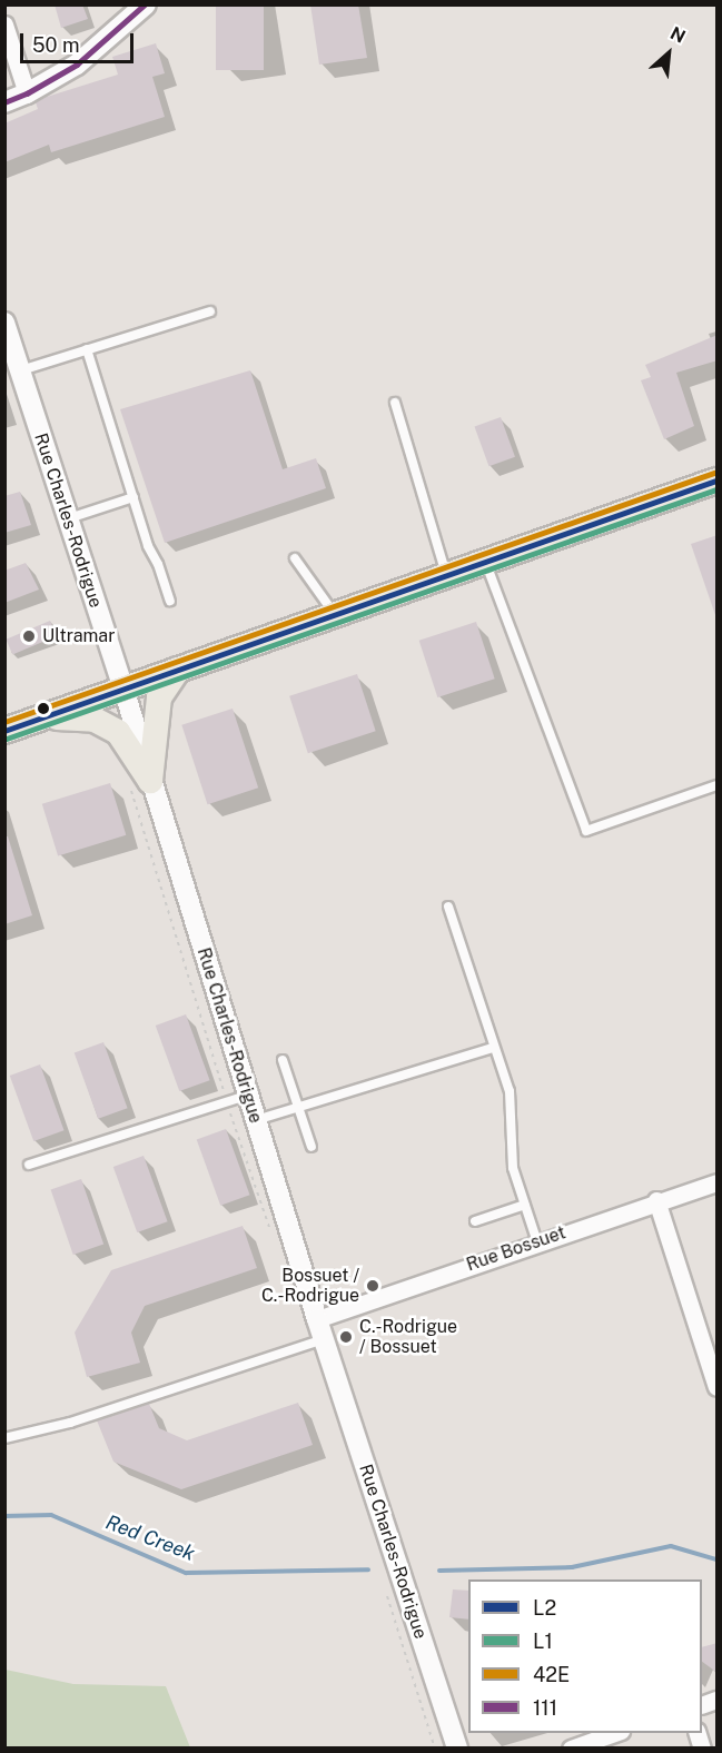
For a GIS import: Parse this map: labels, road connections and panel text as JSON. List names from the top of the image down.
{
  "streets": {
    "street": ["Rue Charles-Rodrigue", "Rue Bossuet"]
  },
  "crossings": [
    ["Rue Charles-Rodrigue", "Rue Bossuet"]
  ],
  "water": ["Red Creek"],
  "places": ["Ultramar", "Bossuet / C.-Rodrigue", "C.-Rodrigue / Bossuet"],
  "lines": [
    "transit line 111",
    "transit line 42E",
    "transit line L2",
    "transit line L1"
  ],
  "legend": [
    "L2",
    "L1",
    "42E",
    "111"
  ],
  "scale_bar": "50 m",
  "north": "top right"
}
